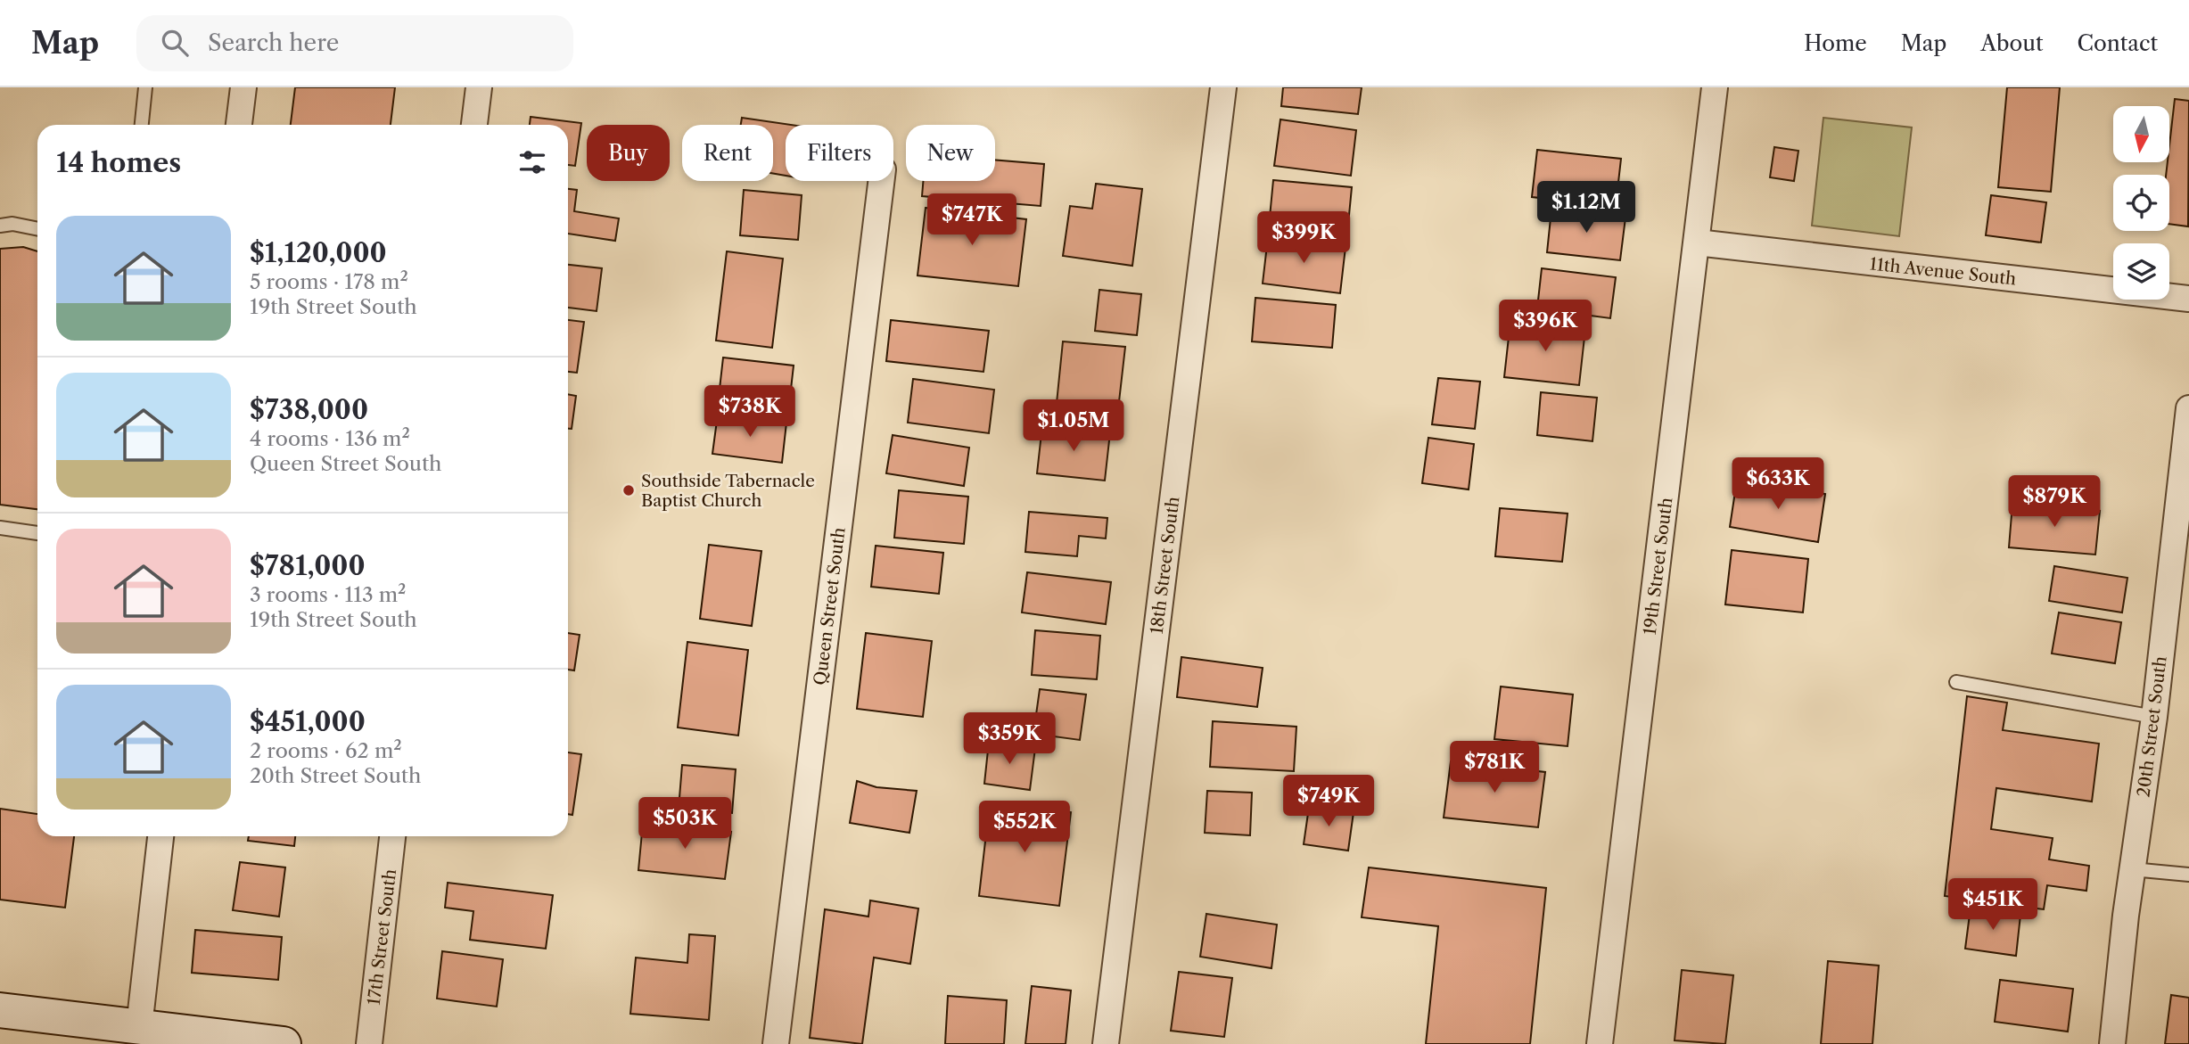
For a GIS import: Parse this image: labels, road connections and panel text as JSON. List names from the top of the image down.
{
  "streets": {
    "street": [
      "11th Avenue South",
      "18th Street South",
      "19th Street South",
      "Queen Street South",
      "20th Street South",
      "17th Street South"
    ]
  },
  "crossings": [
    ["11th Avenue South", "19th Street South"]
  ],
  "places": ["Southside Tabernacle Baptist Church"],
  "north": "bottom",
  "page": {
    "header": "Map",
    "search": "Search here",
    "nav": [
      "Home",
      "Map",
      "About",
      "Contact"
    ],
    "chip": [
      "Buy",
      "Rent",
      "Filters",
      "New"
    ],
    "heading": "14 homes",
    "price": [
      "$1.12M",
      "$747K",
      "$399K",
      "$396K",
      "$738K",
      "$1.05M",
      "$633K",
      "$879K",
      "$359K",
      "$781K",
      "$749K",
      "$503K",
      "$552K",
      "$451K"
    ],
    "list": [
      {
        "name": "$1,120,000",
        "note": "5 rooms · 178 m² · 19th Street South"
      },
      {
        "name": "$738,000",
        "note": "4 rooms · 136 m² · Queen Street South"
      },
      {
        "name": "$781,000",
        "note": "3 rooms · 113 m² · 19th Street South"
      },
      {
        "name": "$451,000",
        "note": "2 rooms · 62 m² · 20th Street South"
      }
    ]
  }
}
